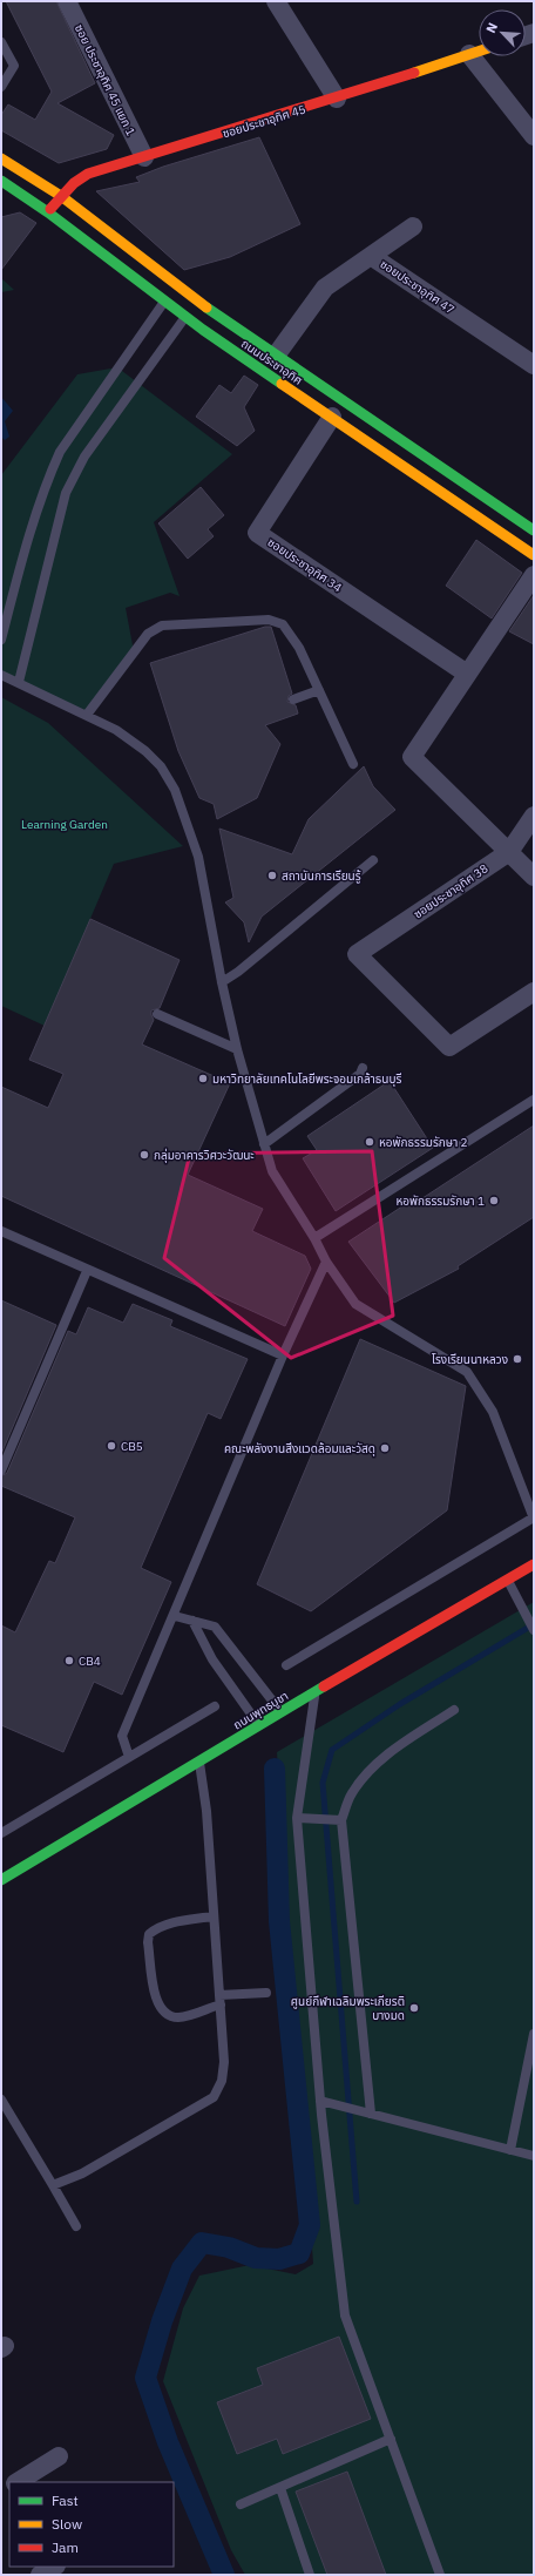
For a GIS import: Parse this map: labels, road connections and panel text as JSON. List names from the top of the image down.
{
  "streets": {
    "main road": ["ซอยประชาอุทิศ 45", "ถนนประชาอุทิศ", "ถนนพุทธบูชา"],
    "street": [
      "ซอย ประชาอุทิศ 45 แยก 1",
      "ซอยประชาอุทิศ 47",
      "ซอยประชาอุทิศ 34",
      "ซอยประชาอุทิศ 38"
    ]
  },
  "crossings": [
    ["ซอย ประชาอุทิศ 45 แยก 1", "ซอยประชาอุทิศ 45"],
    ["ซอยประชาอุทิศ 45", "ถนนประชาอุทิศ"],
    ["ซอยประชาอุทิศ 47", "ถนนประชาอุทิศ"],
    ["ถนนประชาอุทิศ", "ซอยประชาอุทิศ 34"]
  ],
  "parks": ["Learning Garden"],
  "places": [
    "สถาบันการเรียนรู้",
    "มหาวิทยาลัยเทคโนโลยีพระจอมเกล้าธนบุรี",
    "หอพักธรรมรักษา 2",
    "กลุ่มอาคารวิศวะวัฒนะ",
    "หอพักธรรมรักษา 1",
    "โรงเรียนนาหลวง",
    "CB5",
    "คณะพลังงานสิ่งแวดล้อมและวัสดุ",
    "CB4",
    "ศูนย์กีฬาเฉลิมพระเกียรติ บางมด"
  ],
  "legend": ["Fast", "Slow", "Jam"],
  "north": "top left"
}
